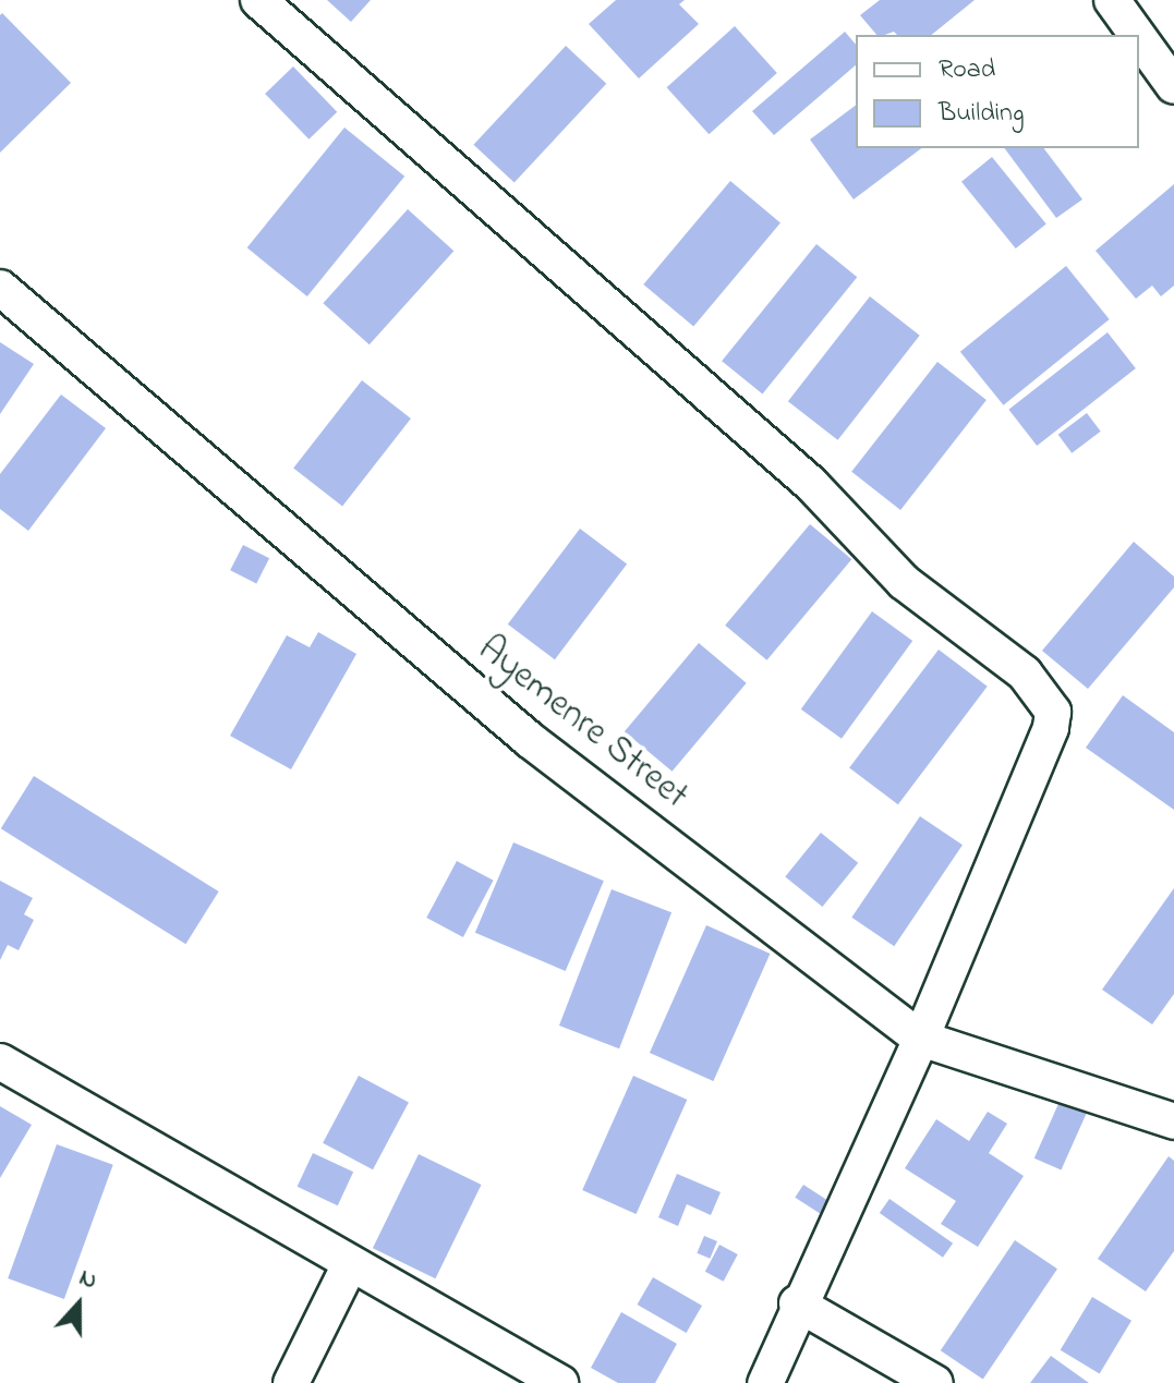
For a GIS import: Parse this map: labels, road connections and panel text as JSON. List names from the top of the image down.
{
  "streets": {
    "street": ["Ayemenre Street"]
  },
  "legend": ["Road", "Building"],
  "north": "top"
}
